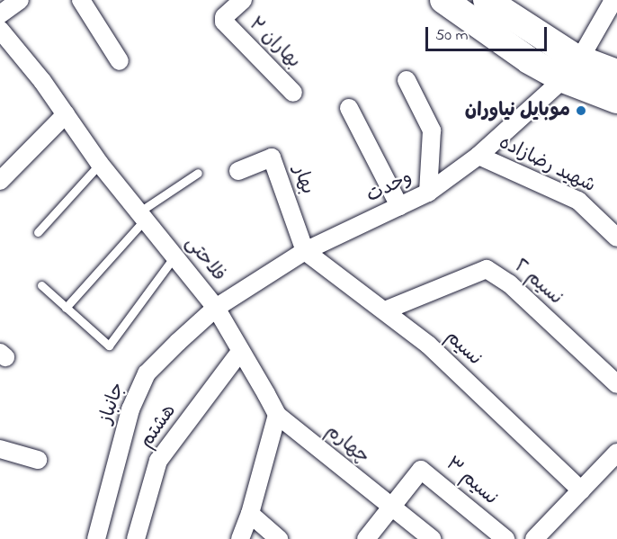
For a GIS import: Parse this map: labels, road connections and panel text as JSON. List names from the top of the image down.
{
  "streets": {
    "street": [
      "بهاران ۲",
      "شهید رضازاده",
      "بهار",
      "وحدت",
      "فلاحتی",
      "نسیم ٢",
      "نسیم",
      "جانباز",
      "هشتم",
      "چهارم",
      "نسیم ۳"
    ]
  },
  "crossings": [
    ["شهید رضازاده", "وحدت"],
    ["بهار", "وحدت"],
    ["بهار", "نسیم"],
    ["وحدت", "فلاحتی"],
    ["وحدت", "نسیم"],
    ["وحدت", "جانباز"],
    ["فلاحتی", "جانباز"],
    ["فلاحتی", "هشتم"],
    ["فلاحتی", "چهارم"],
    ["نسیم ٢", "نسیم"],
    ["چهارم", "نسیم ۳"]
  ],
  "places": ["موبایل نیاوران"],
  "scale_bar": "50 m"
}
